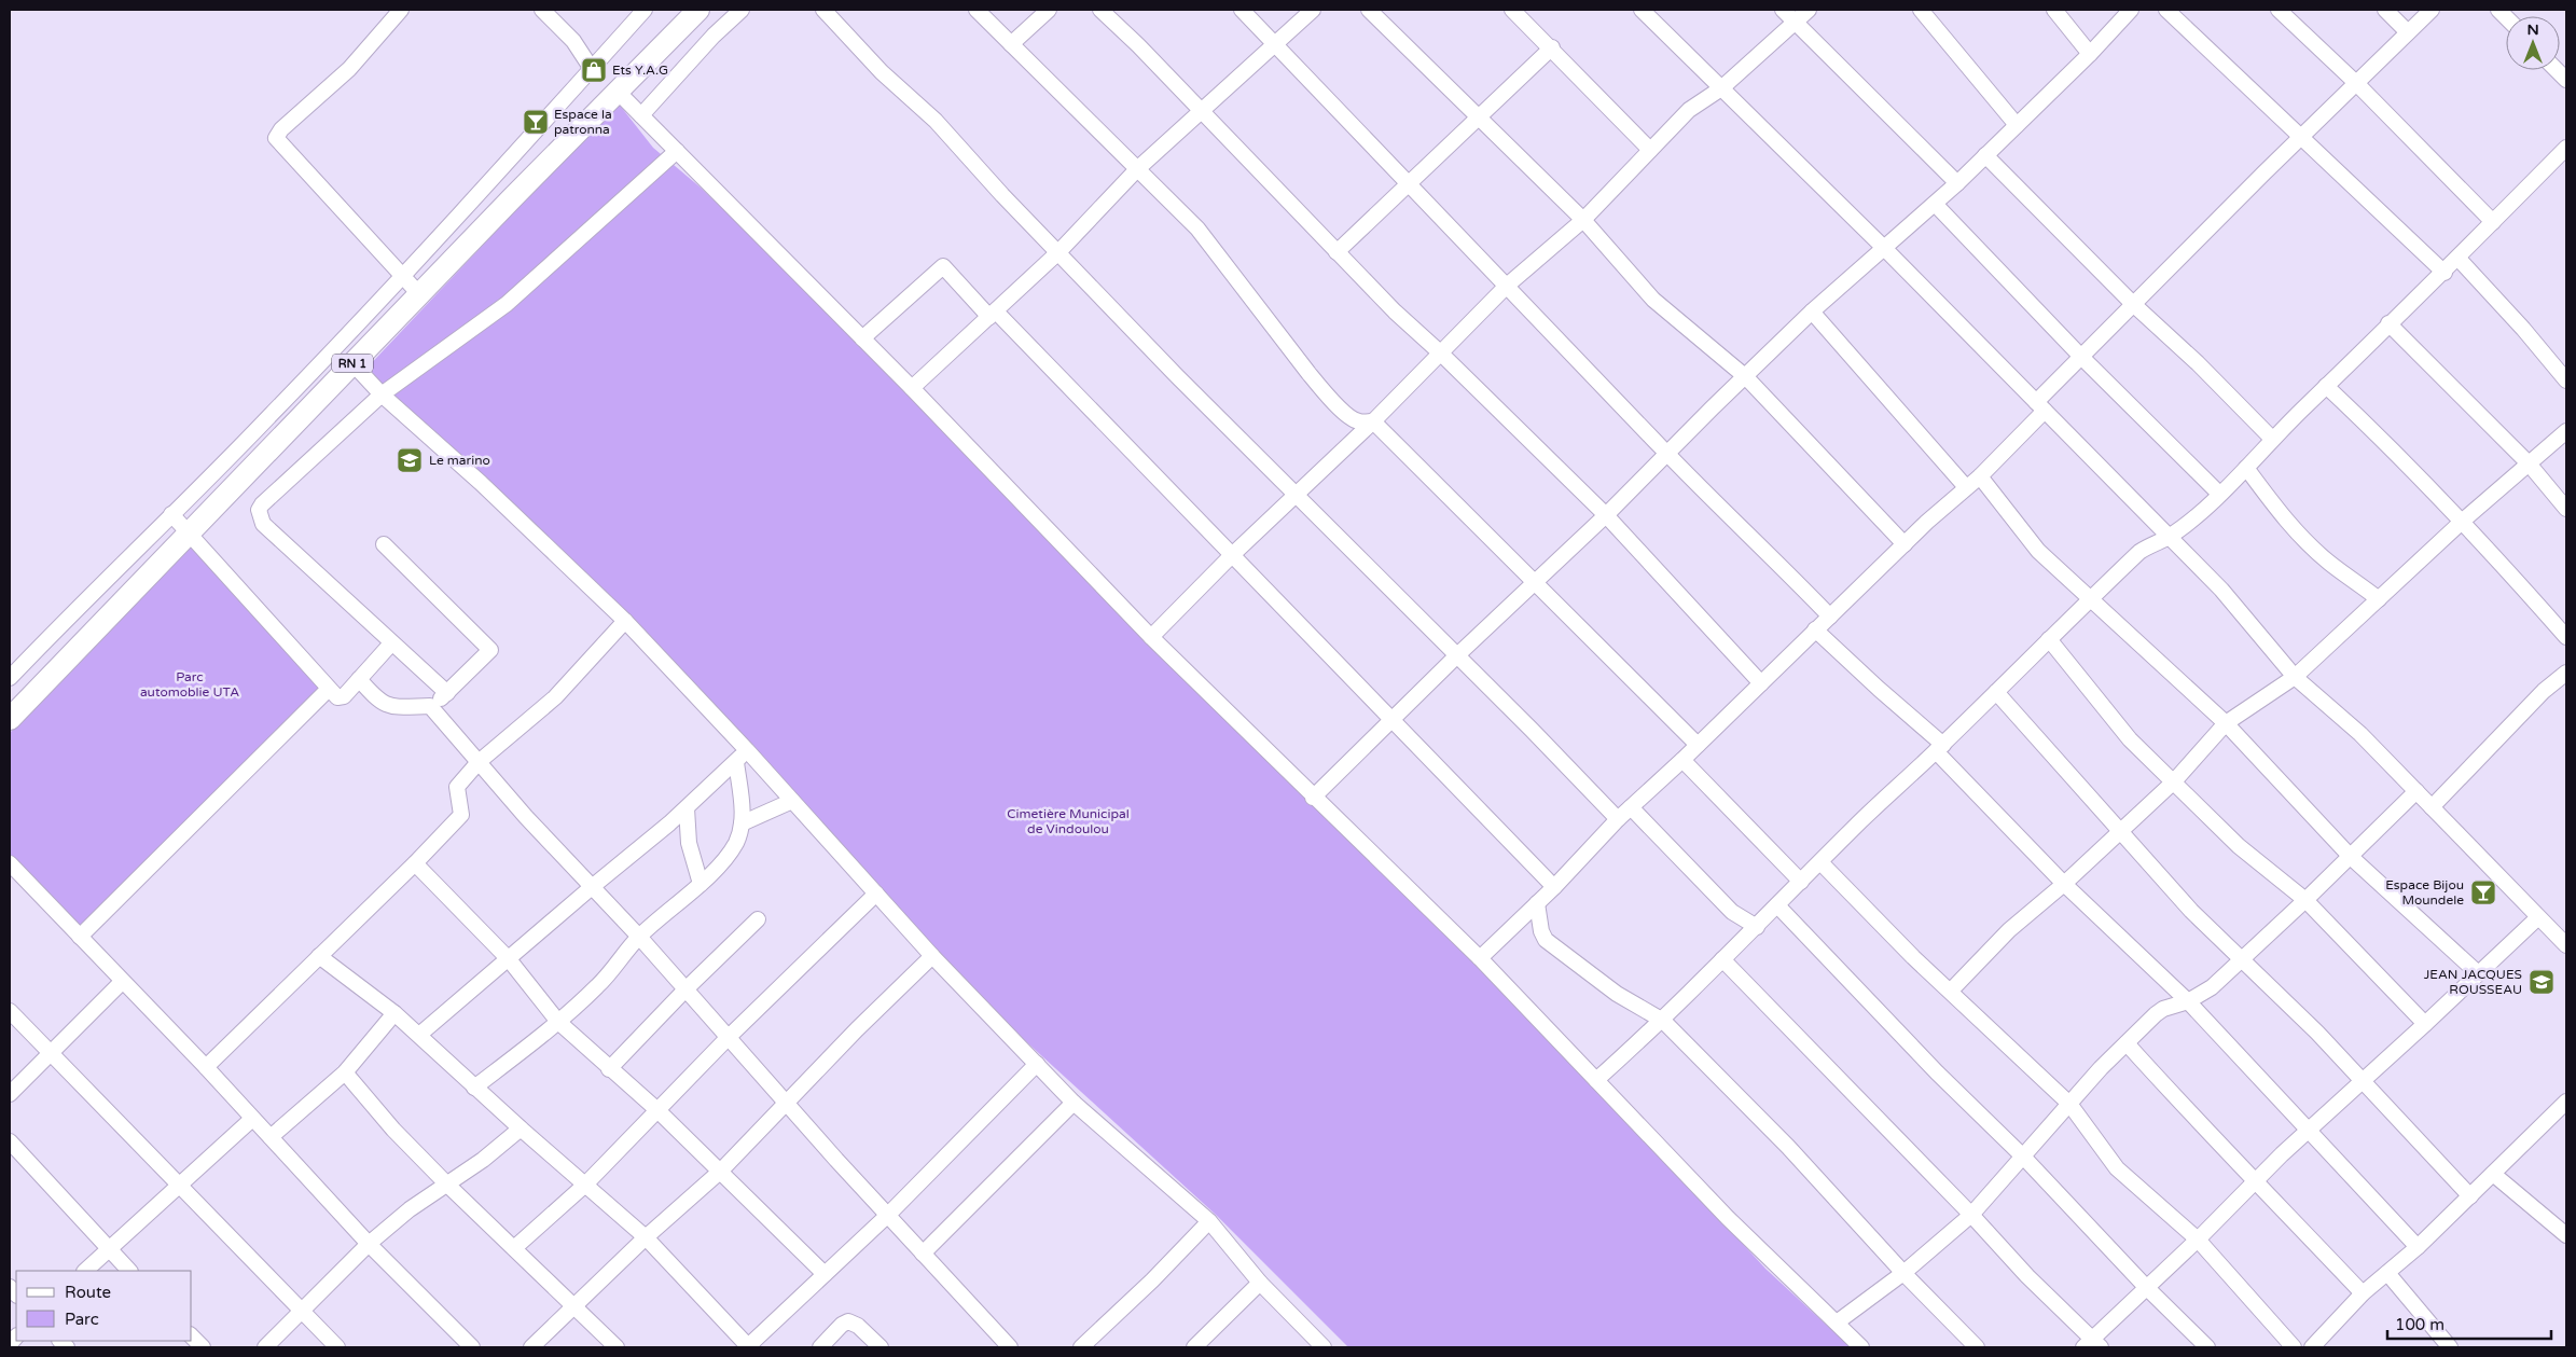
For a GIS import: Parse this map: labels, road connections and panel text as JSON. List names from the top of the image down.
{
  "streets": {
    "highway": ["RN 1"]
  },
  "parks": ["Parc automoblie UTA", "Cimetière Municipal de Vindoulou"],
  "places": {
    "shop": ["Ets Y.A.G"],
    "bar": ["Espace la patronna", "Espace Bijou Moundele"],
    "school or university": ["Le marino", "JEAN JACQUES ROUSSEAU"]
  },
  "legend": ["Route", "Parc"],
  "scale_bar": "100 m",
  "north": "top"
}
